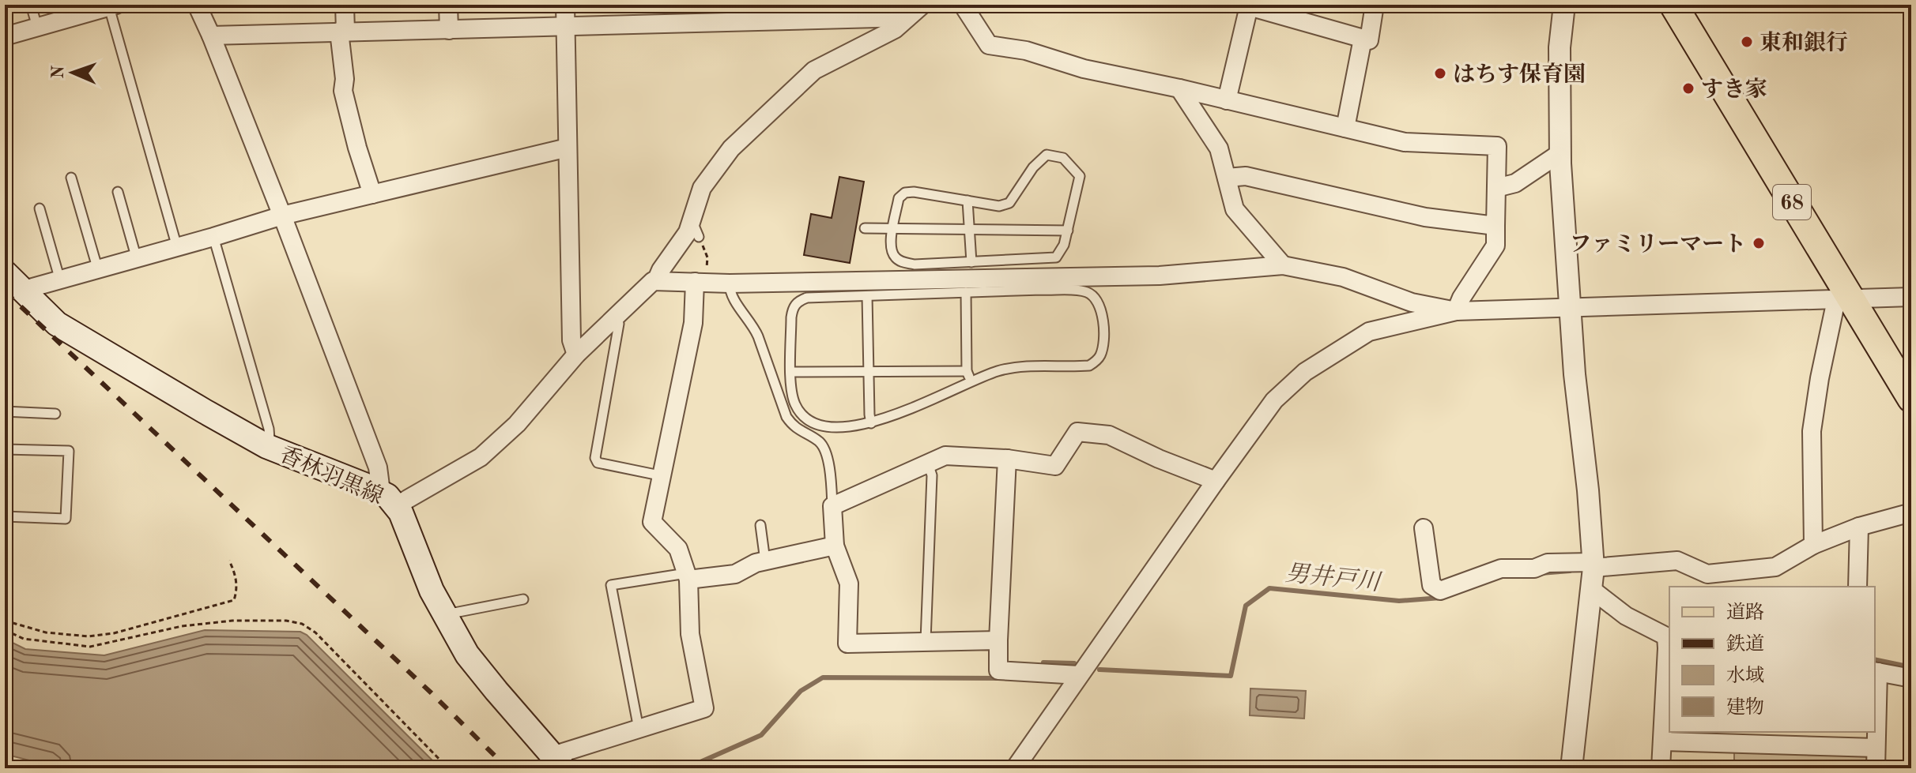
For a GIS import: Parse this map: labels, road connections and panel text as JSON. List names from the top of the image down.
{
  "streets": {
    "main road": ["68", "香林羽黒線"]
  },
  "water": ["男井戸川"],
  "places": [
    "東和銀行",
    "はちす保育園",
    "すき家",
    "ファミリーマート"
  ],
  "legend": [
    "道路",
    "鉄道",
    "水域",
    "建物"
  ],
  "north": "left"
}
